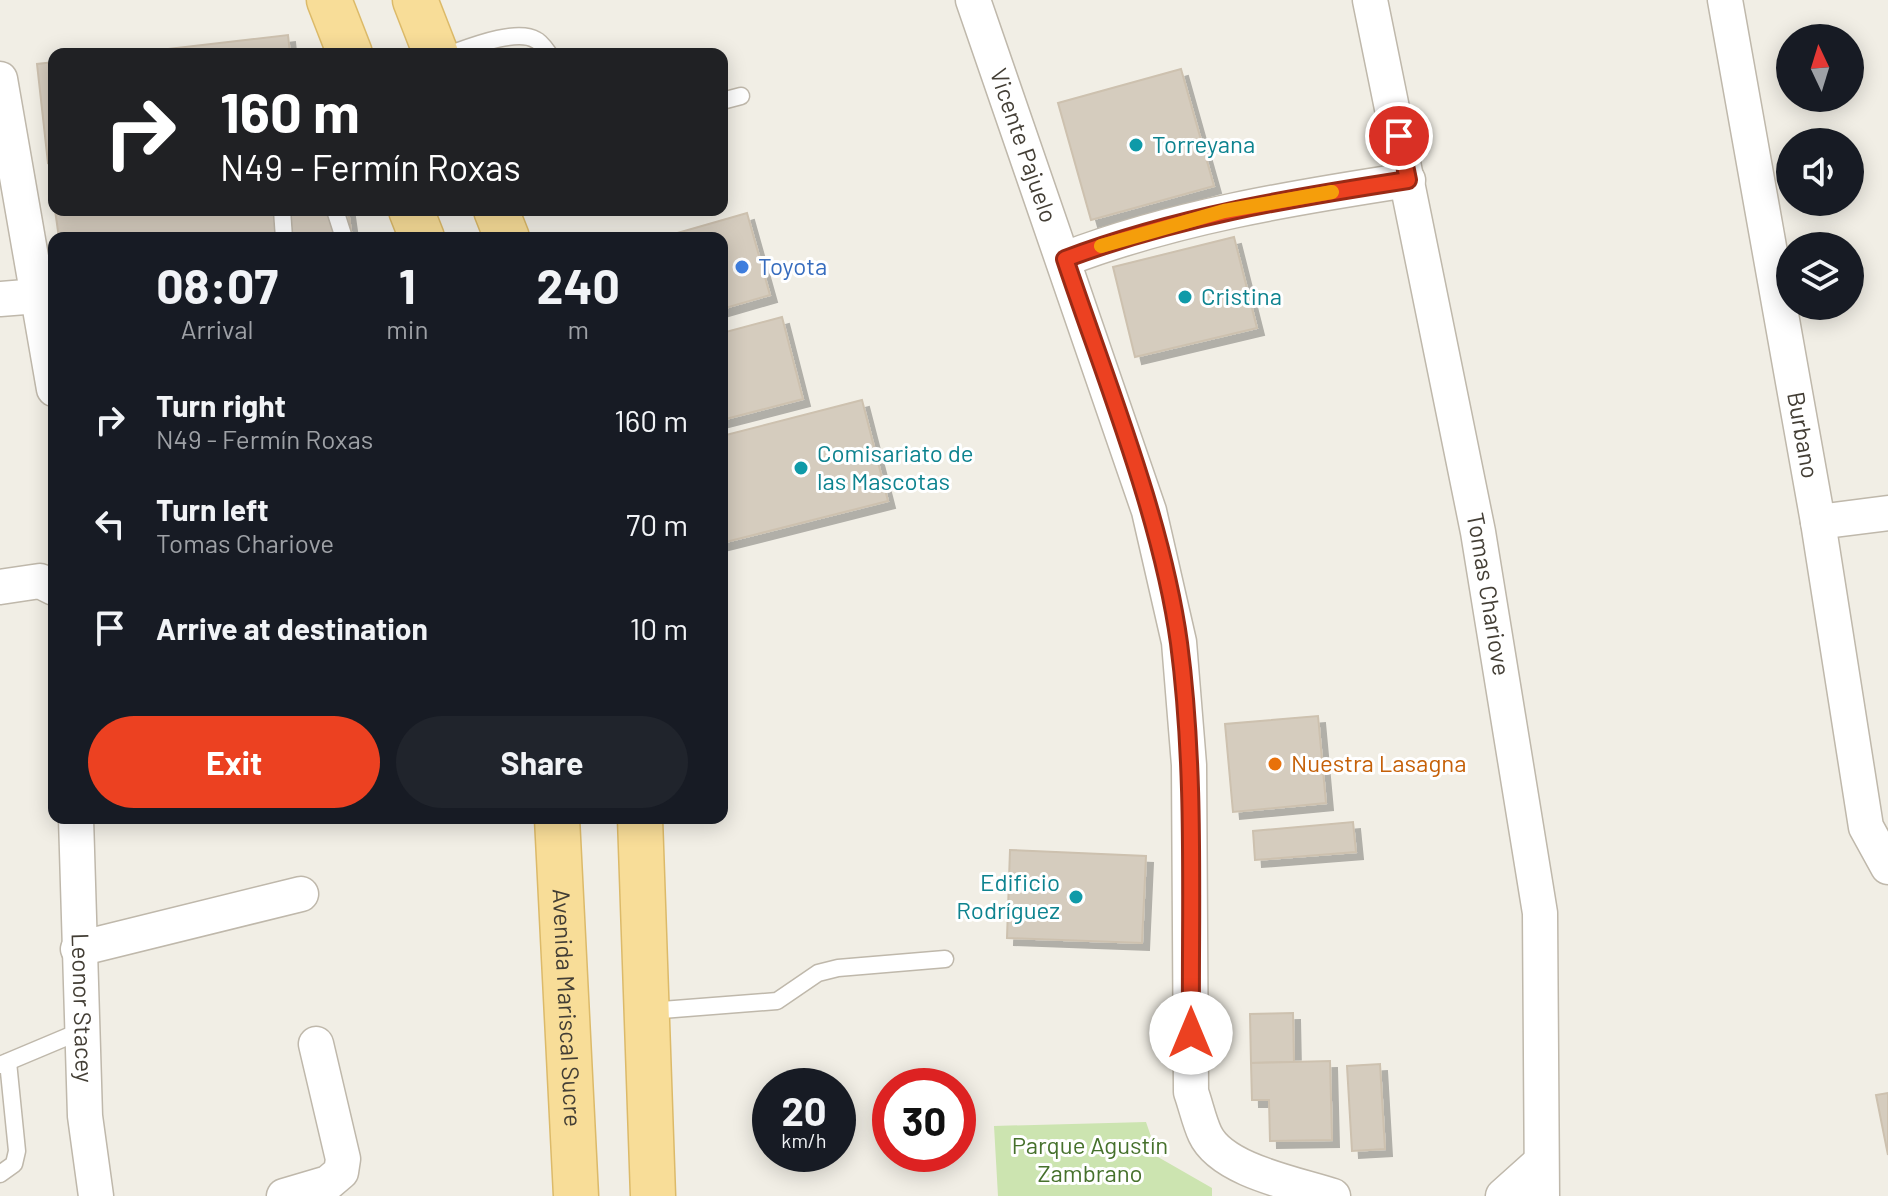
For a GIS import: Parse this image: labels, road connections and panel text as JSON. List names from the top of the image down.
{
  "streets": {
    "main road": ["Avenida Mariscal Sucre"],
    "street": [
      "Vicente Pajuelo",
      "Burbano",
      "Tomas Chariove",
      "Leonor Stacey"
    ]
  },
  "parks": ["Parque Agustín Zambrano"],
  "places": [
    "Torreyana",
    "Toyota",
    "Cristina",
    "Comisariato de las Mascotas",
    "Nuestra Lasagna",
    "Edificio Rodríguez"
  ],
  "north": "top",
  "page": {
    "turn": ["160 m", "N49 - Fermín Roxas"],
    "eta": [
      "08:07",
      "Arrival",
      "1",
      "min",
      "240",
      "m"
    ],
    "list": [
      {
        "name": "Turn right",
        "note": "N49 - Fermín Roxas",
        "value": "160 m"
      },
      {
        "name": "Turn left",
        "note": "Tomas Chariove",
        "value": "70 m"
      },
      {
        "name": "Arrive at destination",
        "value": "10 m"
      }
    ],
    "buttons": ["Exit", "Share"],
    "speed": "20 km/h",
    "limit": "30"
  }
}
